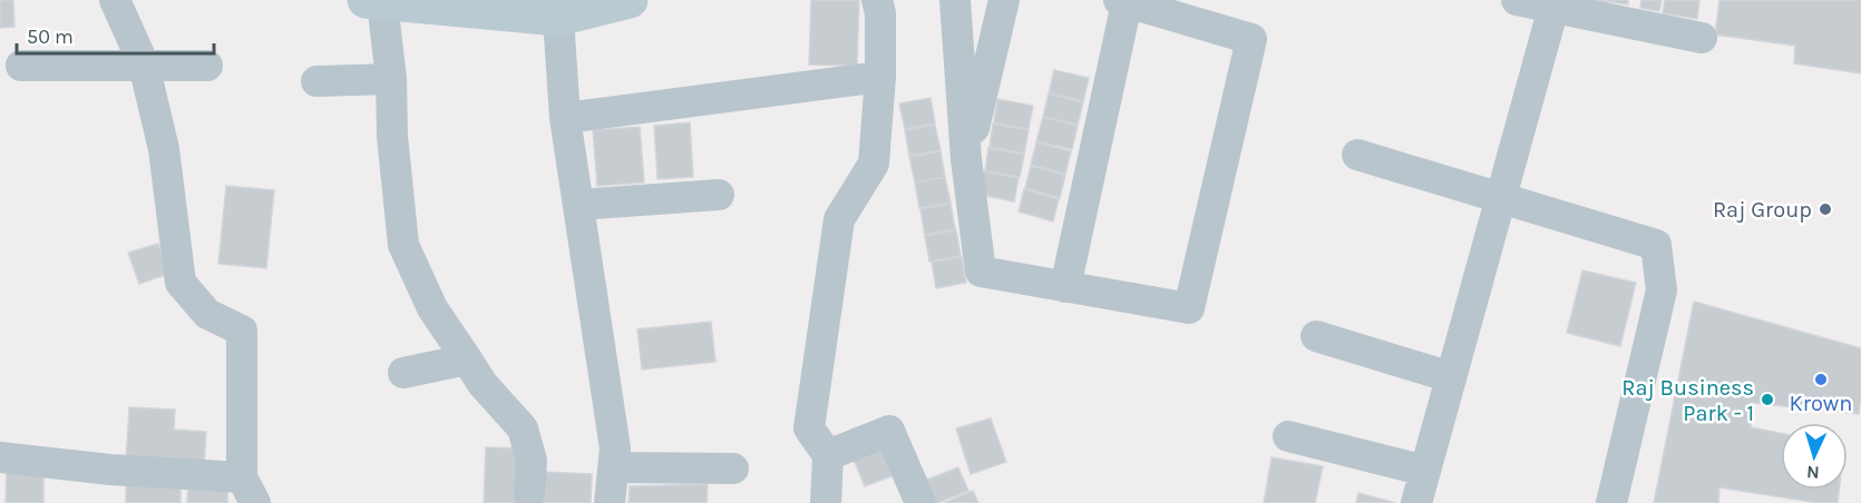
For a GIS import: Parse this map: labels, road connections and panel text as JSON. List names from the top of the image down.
{
  "places": ["Raj Group", "Krown", "Raj Business Park - 1"],
  "scale_bar": "50 m",
  "north": "bottom"
}
